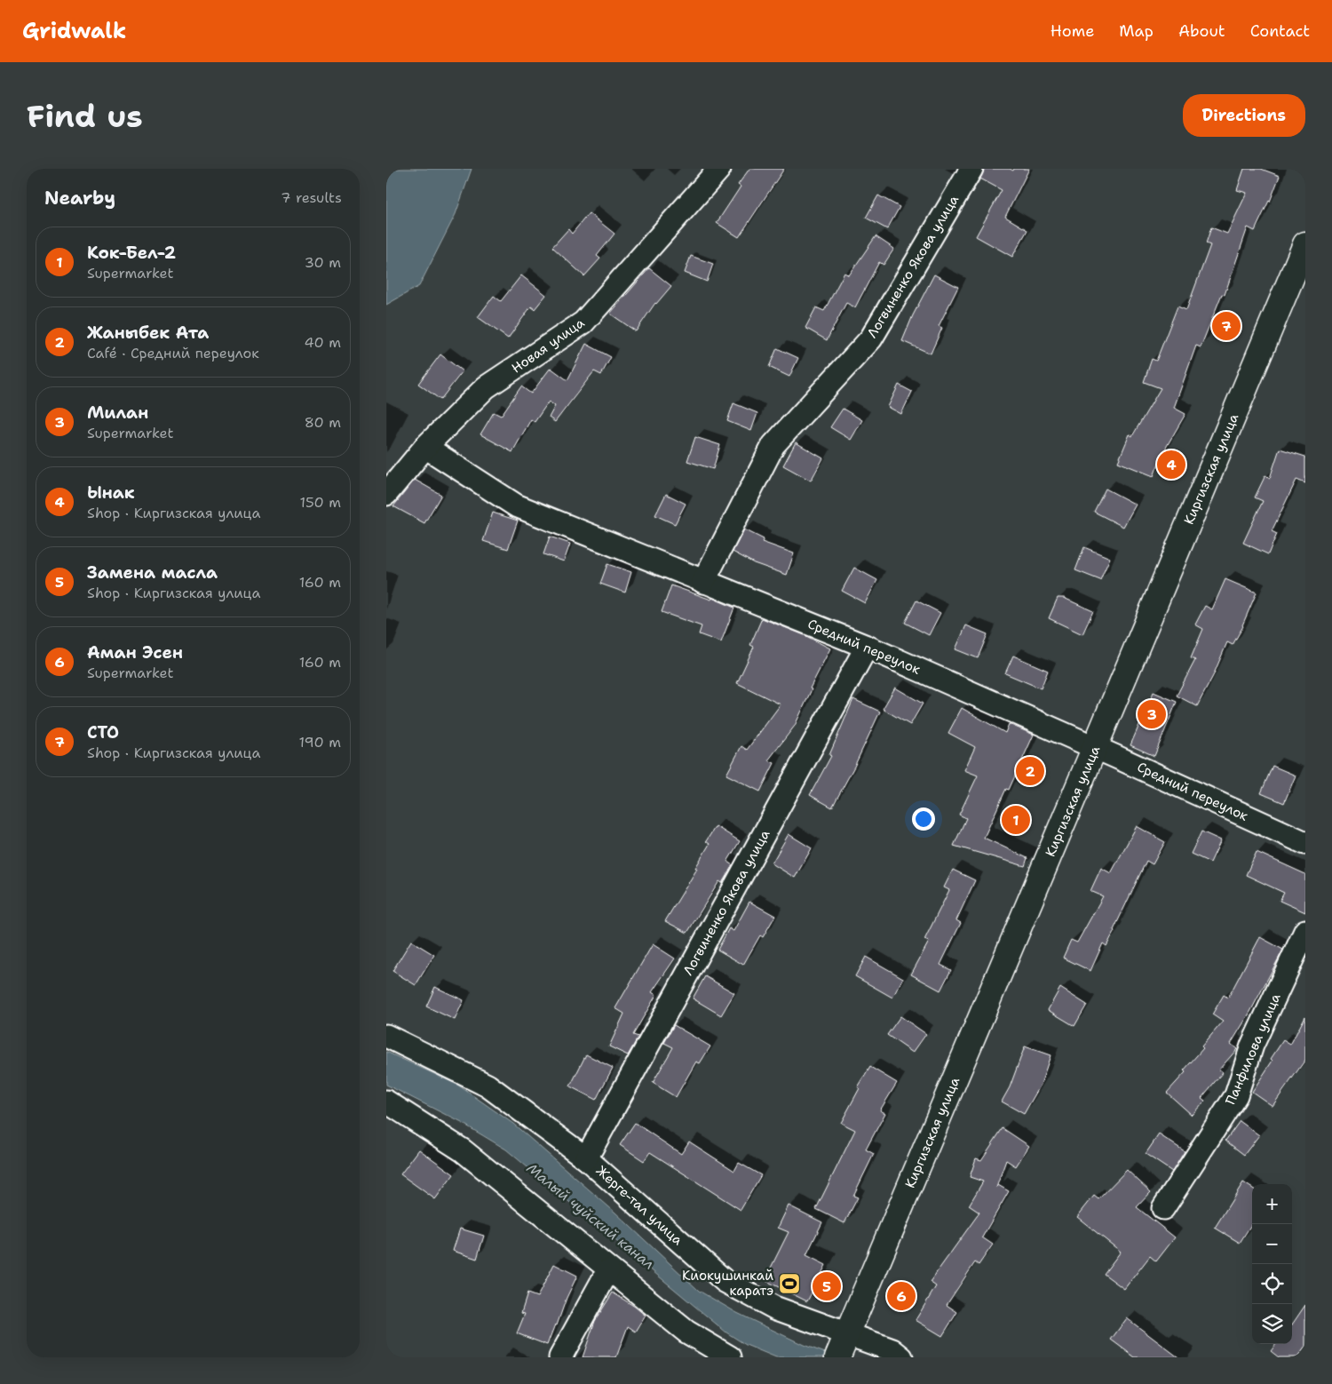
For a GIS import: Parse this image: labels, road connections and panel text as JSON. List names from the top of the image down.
{
  "streets": {
    "main road": ["Киргизская улица"],
    "street": [
      "Логвиненко Якова улица",
      "Новая улица",
      "Средний переулок",
      "Панфилова улица",
      "Жерге-тал улица"
    ]
  },
  "crossings": [
    ["Логвиненко Якова улица", "Средний переулок"],
    ["Логвиненко Якова улица", "Жерге-тал улица"],
    ["Новая улица", "Средний переулок"],
    ["Киргизская улица", "Средний переулок"],
    ["Киргизская улица", "Жерге-тал улица"]
  ],
  "water": ["Малый чуйский канал"],
  "places": {
    "sports": ["Киокушинкай каратэ"]
  },
  "page": {
    "header": "Gridwalk",
    "nav": [
      "Home",
      "Map",
      "About",
      "Contact"
    ],
    "buttons": "Directions",
    "title": "Find us",
    "heading": ["Nearby", "7 results"],
    "list": [
      {
        "mark": "1",
        "name": "Кок-Бел-2",
        "note": "Supermarket",
        "value": "30 m"
      },
      {
        "mark": "2",
        "name": "Жаныбек Ата",
        "note": "Café · Средний переулок",
        "value": "40 m"
      },
      {
        "mark": "3",
        "name": "Милан",
        "note": "Supermarket",
        "value": "80 m"
      },
      {
        "mark": "4",
        "name": "Ынак",
        "note": "Shop · Киргизская улица",
        "value": "150 m"
      },
      {
        "mark": "5",
        "name": "Замена масла",
        "note": "Shop · Киргизская улица",
        "value": "160 m"
      },
      {
        "mark": "6",
        "name": "Аман Эсен",
        "note": "Supermarket",
        "value": "160 m"
      },
      {
        "mark": "7",
        "name": "СТО",
        "note": "Shop · Киргизская улица",
        "value": "190 m"
      }
    ],
    "pins": [
      "7",
      "4",
      "3",
      "2",
      "1",
      "5",
      "6"
    ],
    "map_buttons": ["+", "−"]
  }
}
